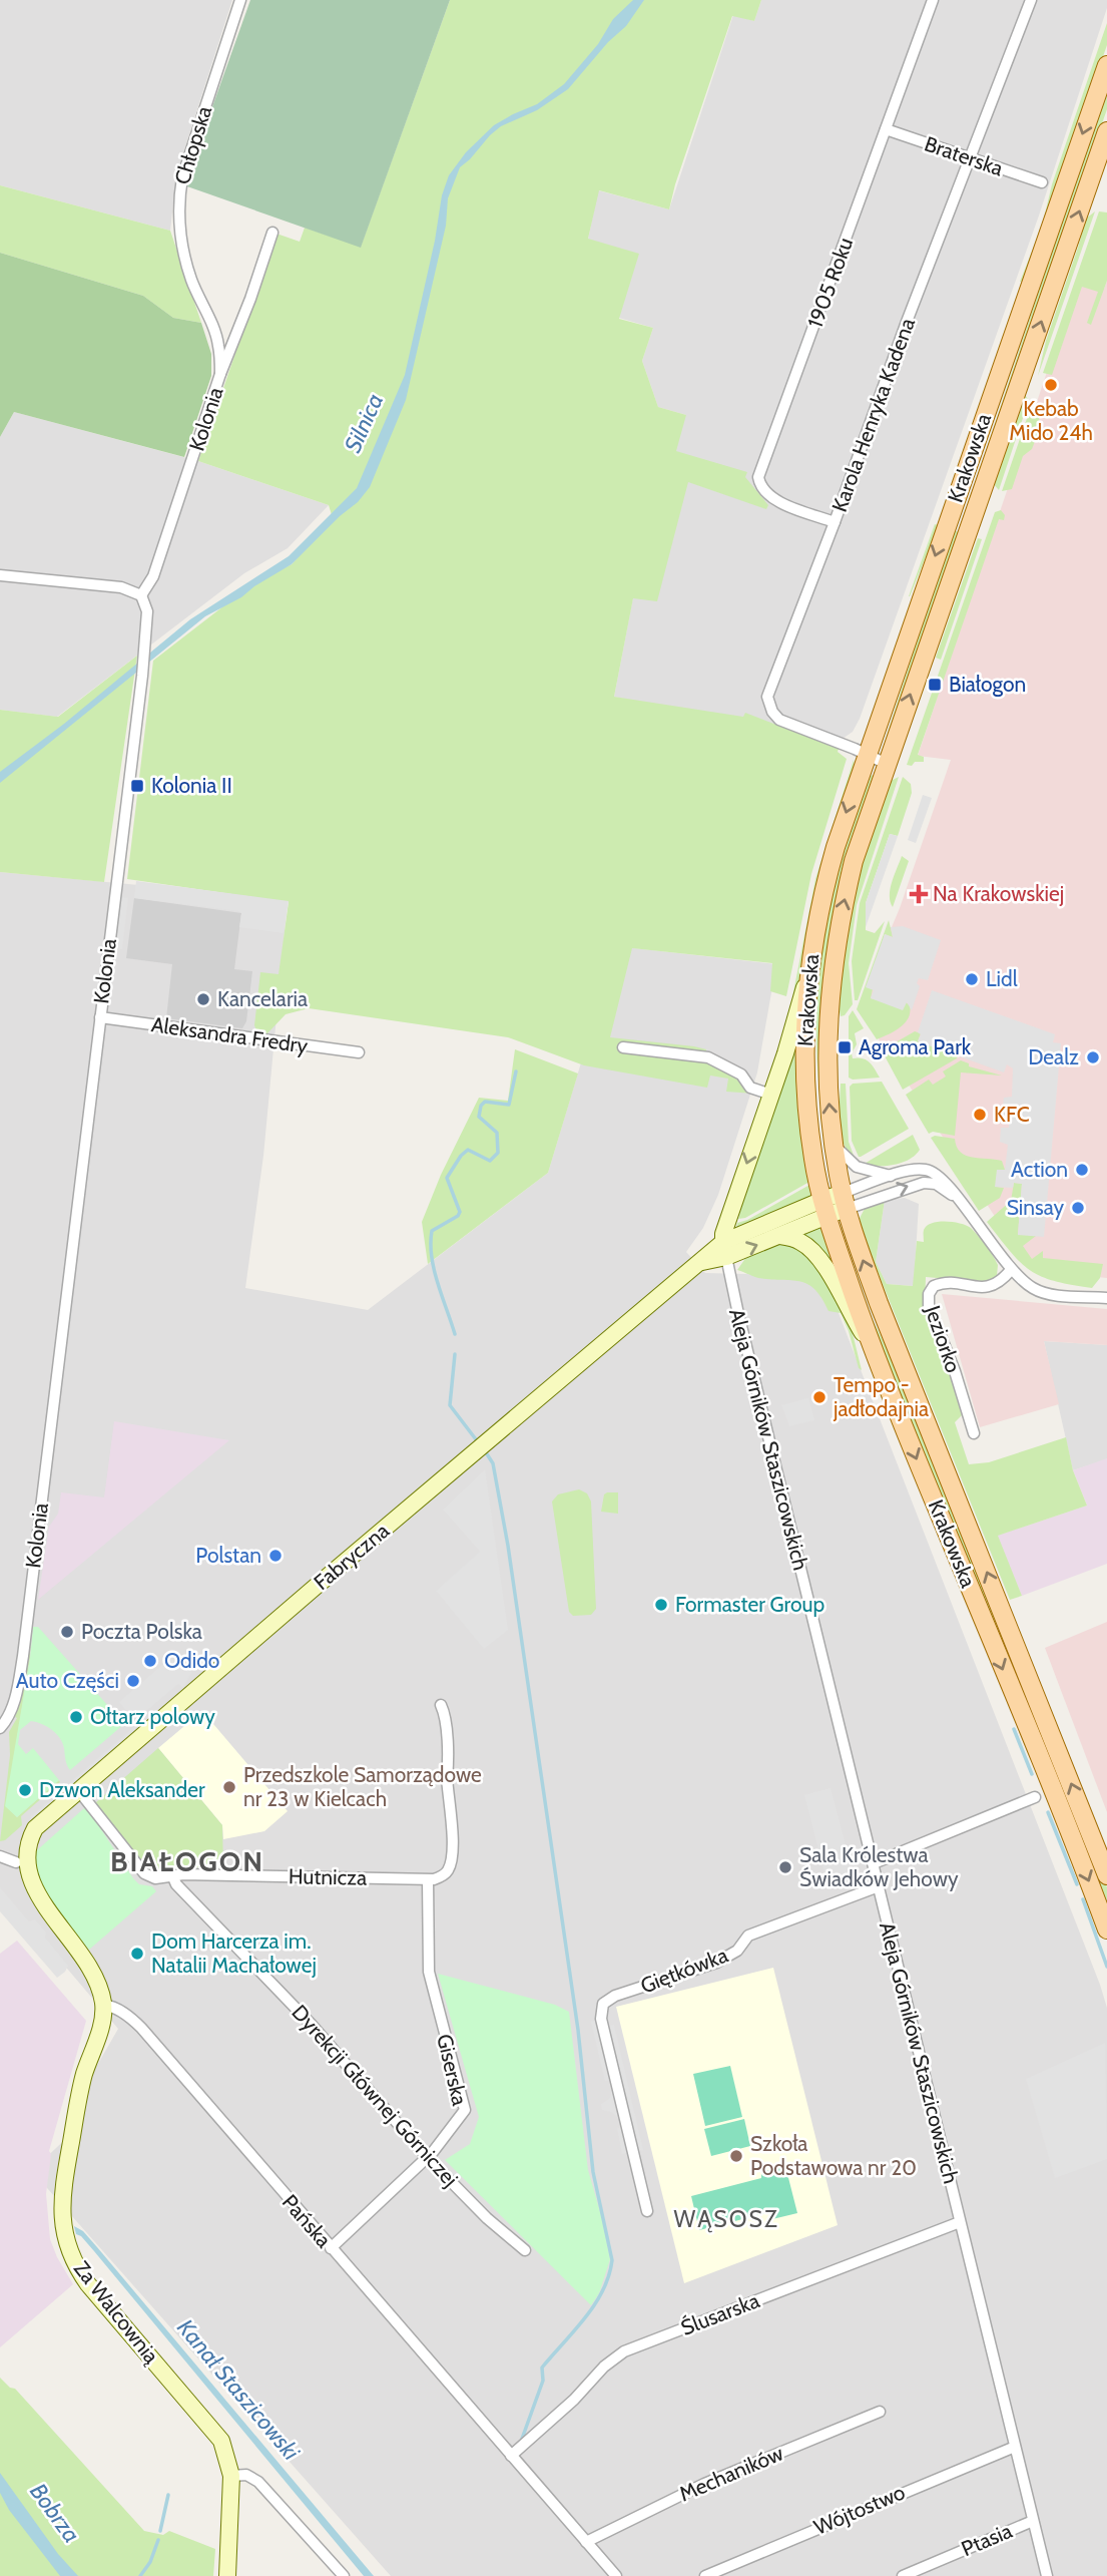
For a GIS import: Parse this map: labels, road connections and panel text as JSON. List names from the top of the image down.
{
  "streets": {
    "main road": ["Krakowska", "Fabryczna", "Za Walcownią"],
    "street": [
      "Chłopska",
      "Braterska",
      "1905 Roku",
      "Karola Henryka Kadena",
      "Kolonia",
      "Aleksandra Fredry",
      "Jeziorko",
      "Aleja Górników Staszicowskich",
      "Hutnicza",
      "Giętkówka",
      "Giserska",
      "Dyrekcji Głównej Górniczej",
      "Pańska",
      "Ślusarska",
      "Mechaników",
      "Wójtostwo",
      "Ptasia"
    ]
  },
  "crossings": [
    ["Chłopska", "Kolonia"],
    ["Braterska", "1905 Roku"],
    ["Braterska", "Karola Henryka Kadena"],
    ["1905 Roku", "Karola Henryka Kadena"],
    ["Karola Henryka Kadena", "Krakowska"],
    ["Kolonia", "Aleksandra Fredry"],
    ["Krakowska", "Fabryczna"],
    ["Aleja Górników Staszicowskich", "Fabryczna"],
    ["Aleja Górników Staszicowskich", "Giętkówka"],
    ["Aleja Górników Staszicowskich", "Ślusarska"],
    ["Aleja Górników Staszicowskich", "Wójtostwo"],
    ["Aleja Górników Staszicowskich", "Ptasia"],
    ["Fabryczna", "Hutnicza"],
    ["Hutnicza", "Giserska"],
    ["Hutnicza", "Dyrekcji Głównej Górniczej"],
    ["Giserska", "Dyrekcji Głównej Górniczej"],
    ["Giserska", "Pańska"],
    ["Pańska", "Za Walcownią"],
    ["Pańska", "Ślusarska"],
    ["Pańska", "Mechaników"]
  ],
  "districts": ["BIAŁOGON", "WĄSOSZ"],
  "water": ["Silnica", "Kanał Staszicowski", "Bobrza"],
  "places": {
    "other": [
      "Kebab Mido 24h",
      "Lidl",
      "Kancelaria",
      "Dealz",
      "KFC",
      "Action",
      "Sinsay",
      "Tempo - jadłodajnia",
      "Polstan",
      "Formaster Group",
      "Poczta Polska",
      "Odido",
      "Auto Części",
      "Ołtarz polowy",
      "Przedszkole Samorządowe nr 23 w Kielcach",
      "Dzwon Aleksander",
      "Sala Królestwa Świadków Jehowy",
      "Dom Harcerza im. Natalii Machałowej",
      "Szkoła Podstawowa nr 20"
    ],
    "transit": ["Białogon", "Kolonia II", "Agroma Park"],
    "health": ["Na Krakowskiej"]
  }
}
